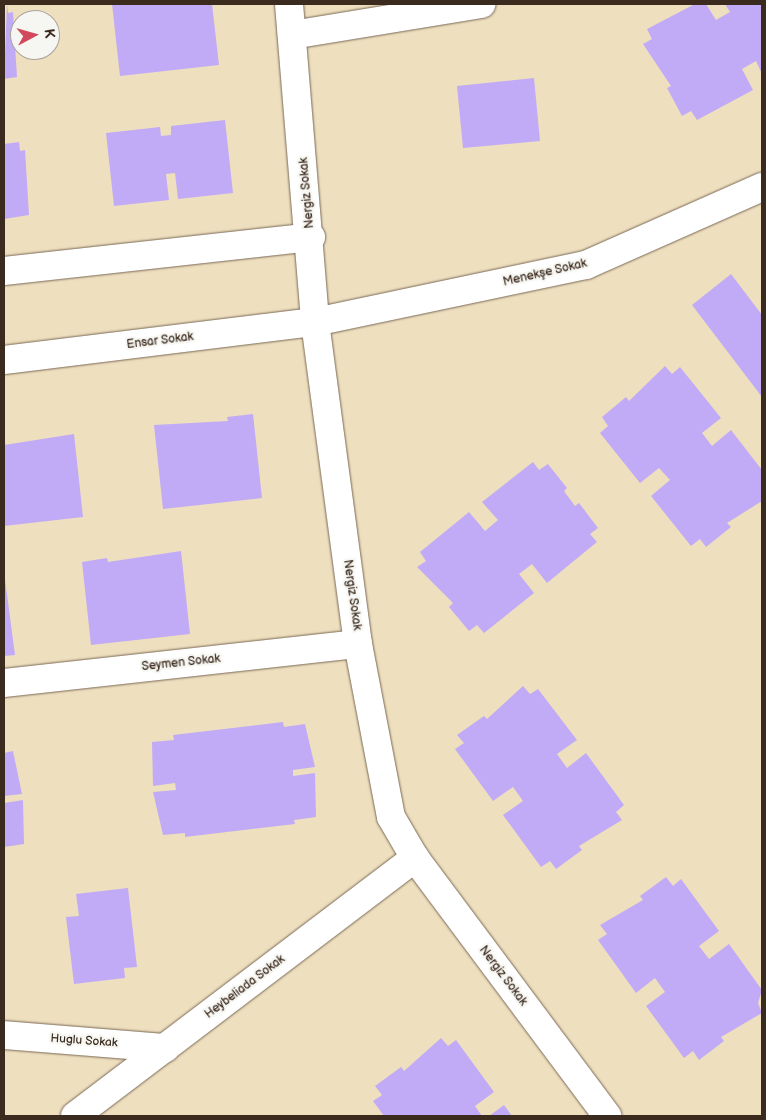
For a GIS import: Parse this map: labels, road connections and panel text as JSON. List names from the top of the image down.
{
  "streets": {
    "street": [
      "Nergiz Sokak",
      "Menekşe Sokak",
      "Ensar Sokak",
      "Seymen Sokak",
      "Heybeliada Sokak",
      "Huglu Sokak"
    ]
  },
  "crossings": [
    ["Nergiz Sokak", "Menekşe Sokak"],
    ["Nergiz Sokak", "Ensar Sokak"],
    ["Nergiz Sokak", "Seymen Sokak"],
    ["Nergiz Sokak", "Heybeliada Sokak"],
    ["Menekşe Sokak", "Ensar Sokak"],
    ["Heybeliada Sokak", "Huglu Sokak"]
  ],
  "north": "right"
}
